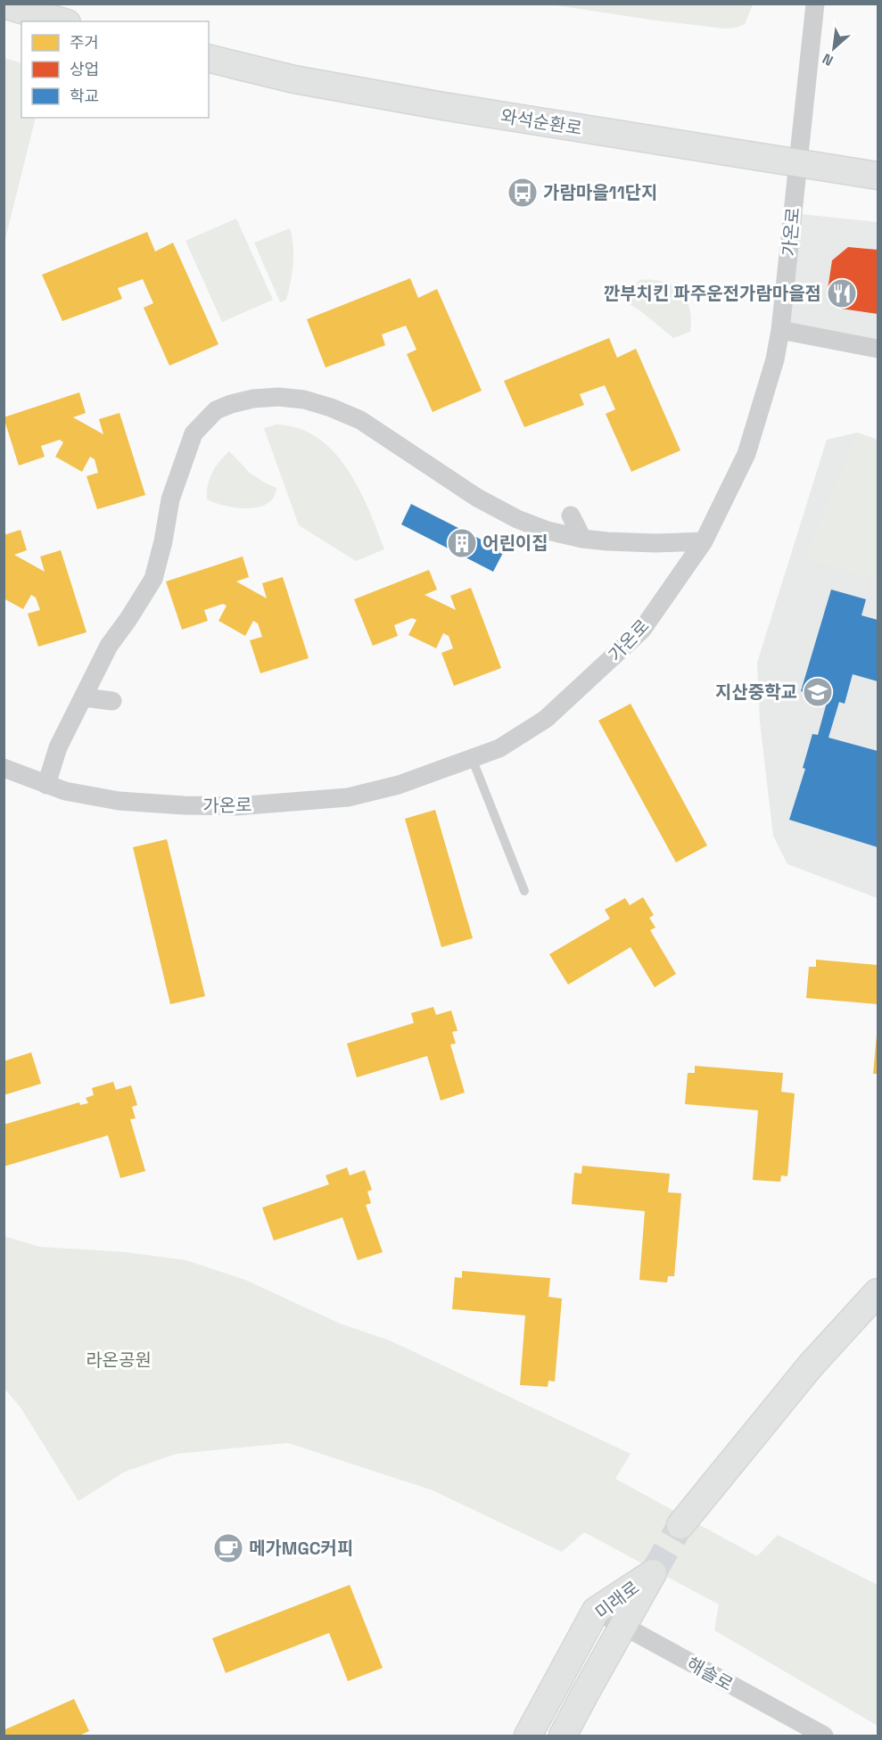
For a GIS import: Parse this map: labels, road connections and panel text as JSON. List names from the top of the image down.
{
  "streets": {
    "street": [
      "와석순환로",
      "가온로",
      "미래로",
      "해솔로"
    ]
  },
  "crossings": [
    ["와석순환로", "가온로"],
    ["미래로", "해솔로"]
  ],
  "parks": ["라온공원"],
  "places": {
    "bus stop": ["가람마을11단지"],
    "restaurant": ["깐부치킨 파주운전가람마을점"],
    "building": ["어린이집"],
    "school or university": ["지산중학교"],
    "cafe": ["메가MGC커피"]
  },
  "legend": ["주거", "상업", "학교"],
  "north": "bottom left"
}
